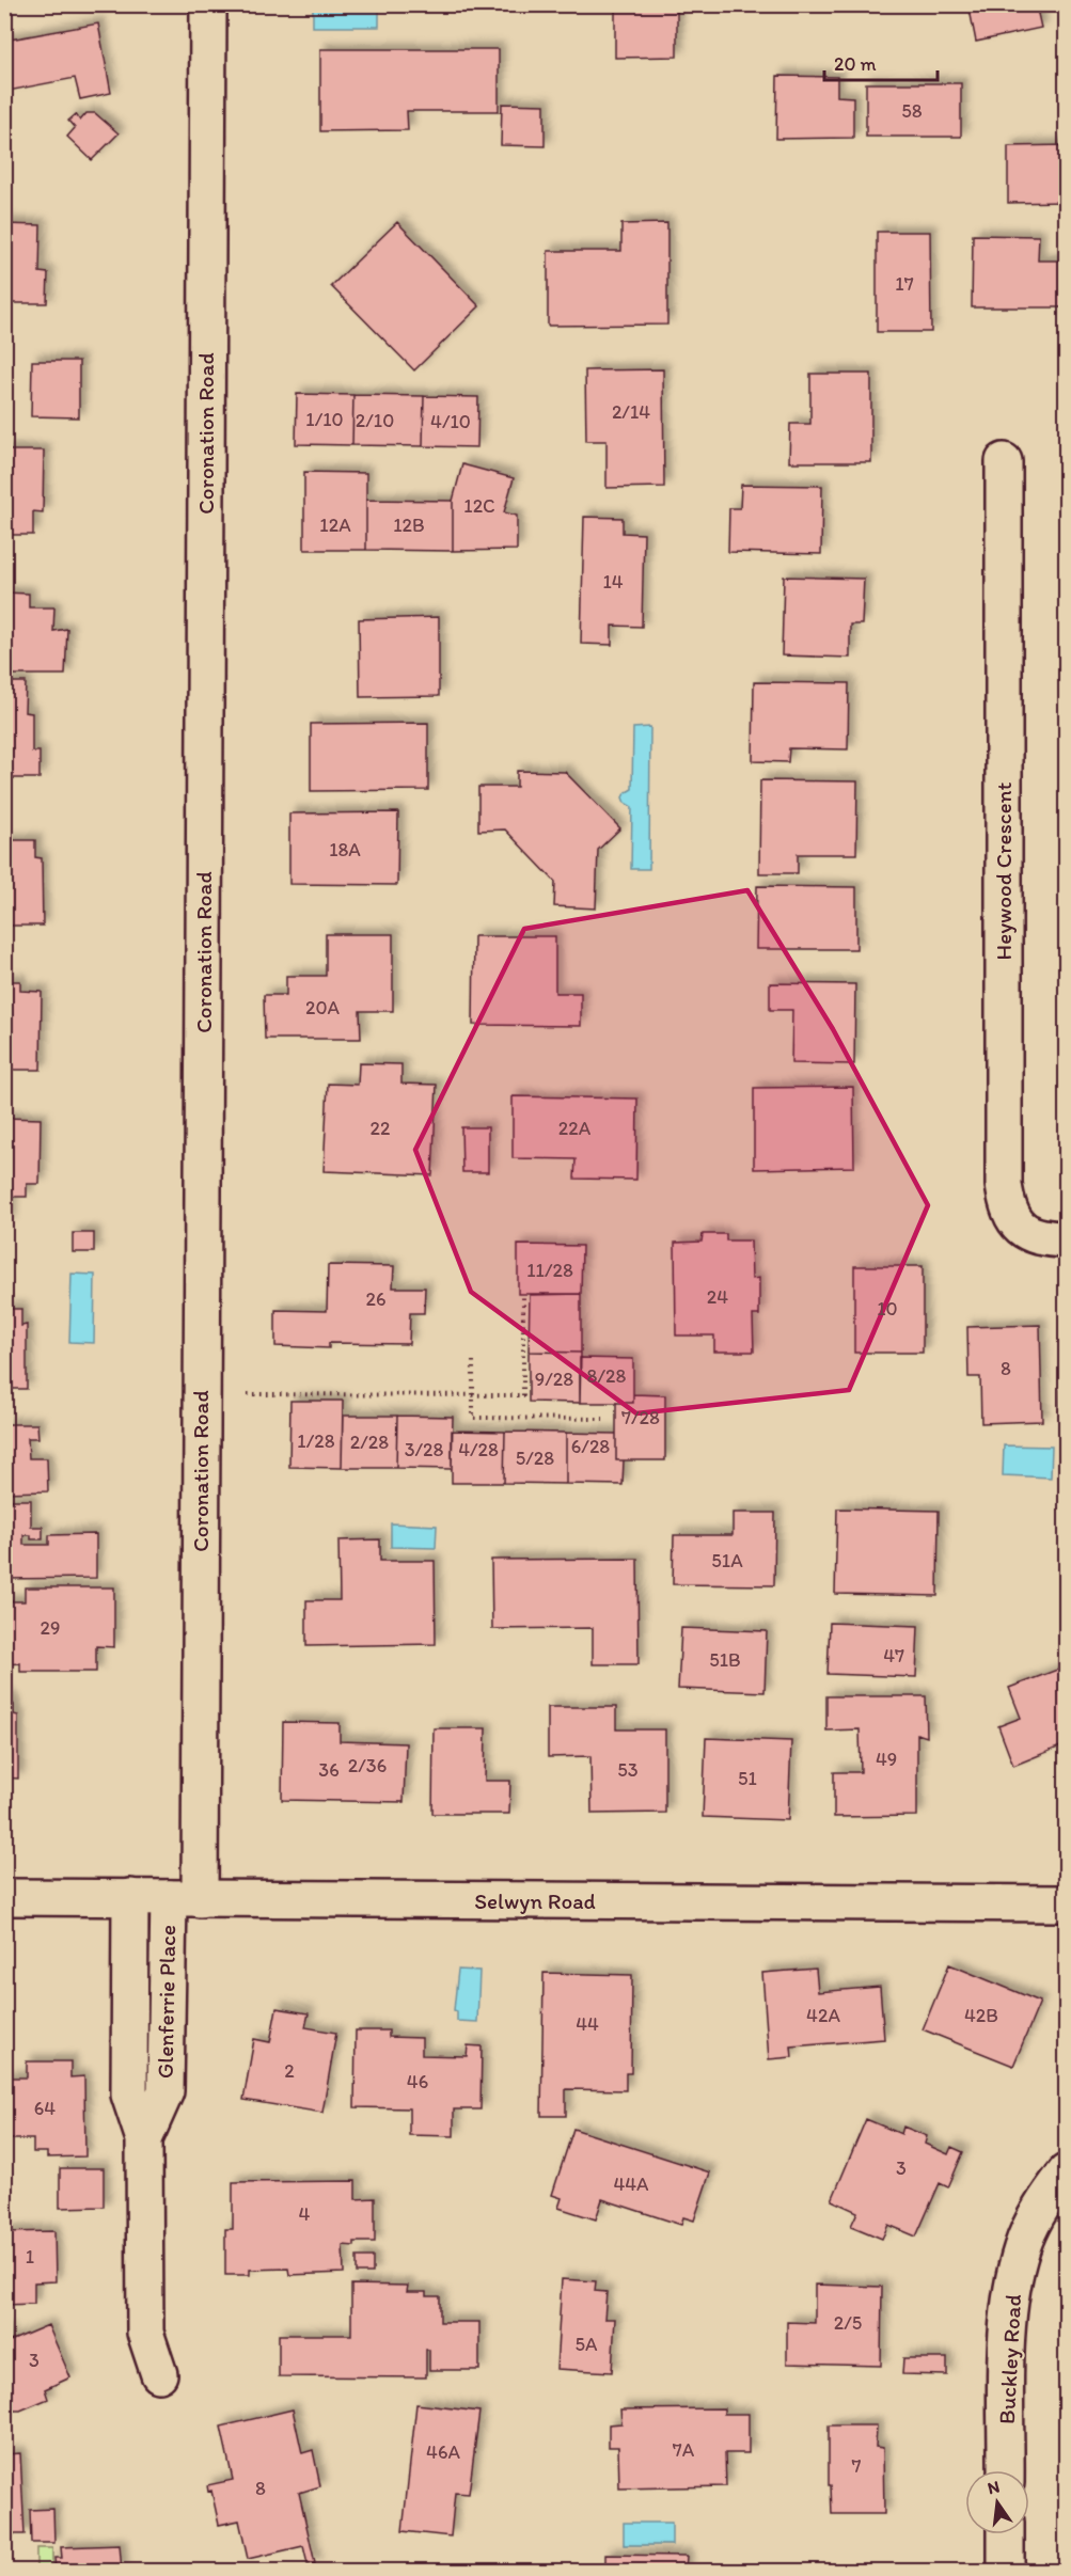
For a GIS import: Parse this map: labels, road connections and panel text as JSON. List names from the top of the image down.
{
  "streets": {
    "street": [
      "Coronation Road",
      "Heywood Crescent",
      "Selwyn Road",
      "Glenferrie Place",
      "Buckley Road"
    ]
  },
  "crossings": [
    ["Coronation Road", "Selwyn Road"],
    ["Coronation Road", "Glenferrie Place"],
    ["Selwyn Road", "Glenferrie Place"]
  ],
  "house_numbers": [
    "58",
    "17",
    "2/14",
    "1/10",
    "2/10",
    "4/10",
    "12C",
    "12A",
    "12B",
    "14",
    "18A",
    "20A",
    "22",
    "22A",
    "11/28",
    "24",
    "26",
    "10",
    "8",
    "8/28",
    "9/28",
    "7/28",
    "1/28",
    "2/28",
    "6/28",
    "3/28",
    "4/28",
    "5/28",
    "51A",
    "29",
    "47",
    "51B",
    "49",
    "2/36",
    "36",
    "53",
    "51",
    "42A",
    "42B",
    "44",
    "2",
    "46",
    "64",
    "3",
    "44A",
    "4",
    "1",
    "2/5",
    "5A",
    "3",
    "7A",
    "46A",
    "7",
    "8"
  ],
  "scale_bar": "20 m",
  "north": "top"
}
